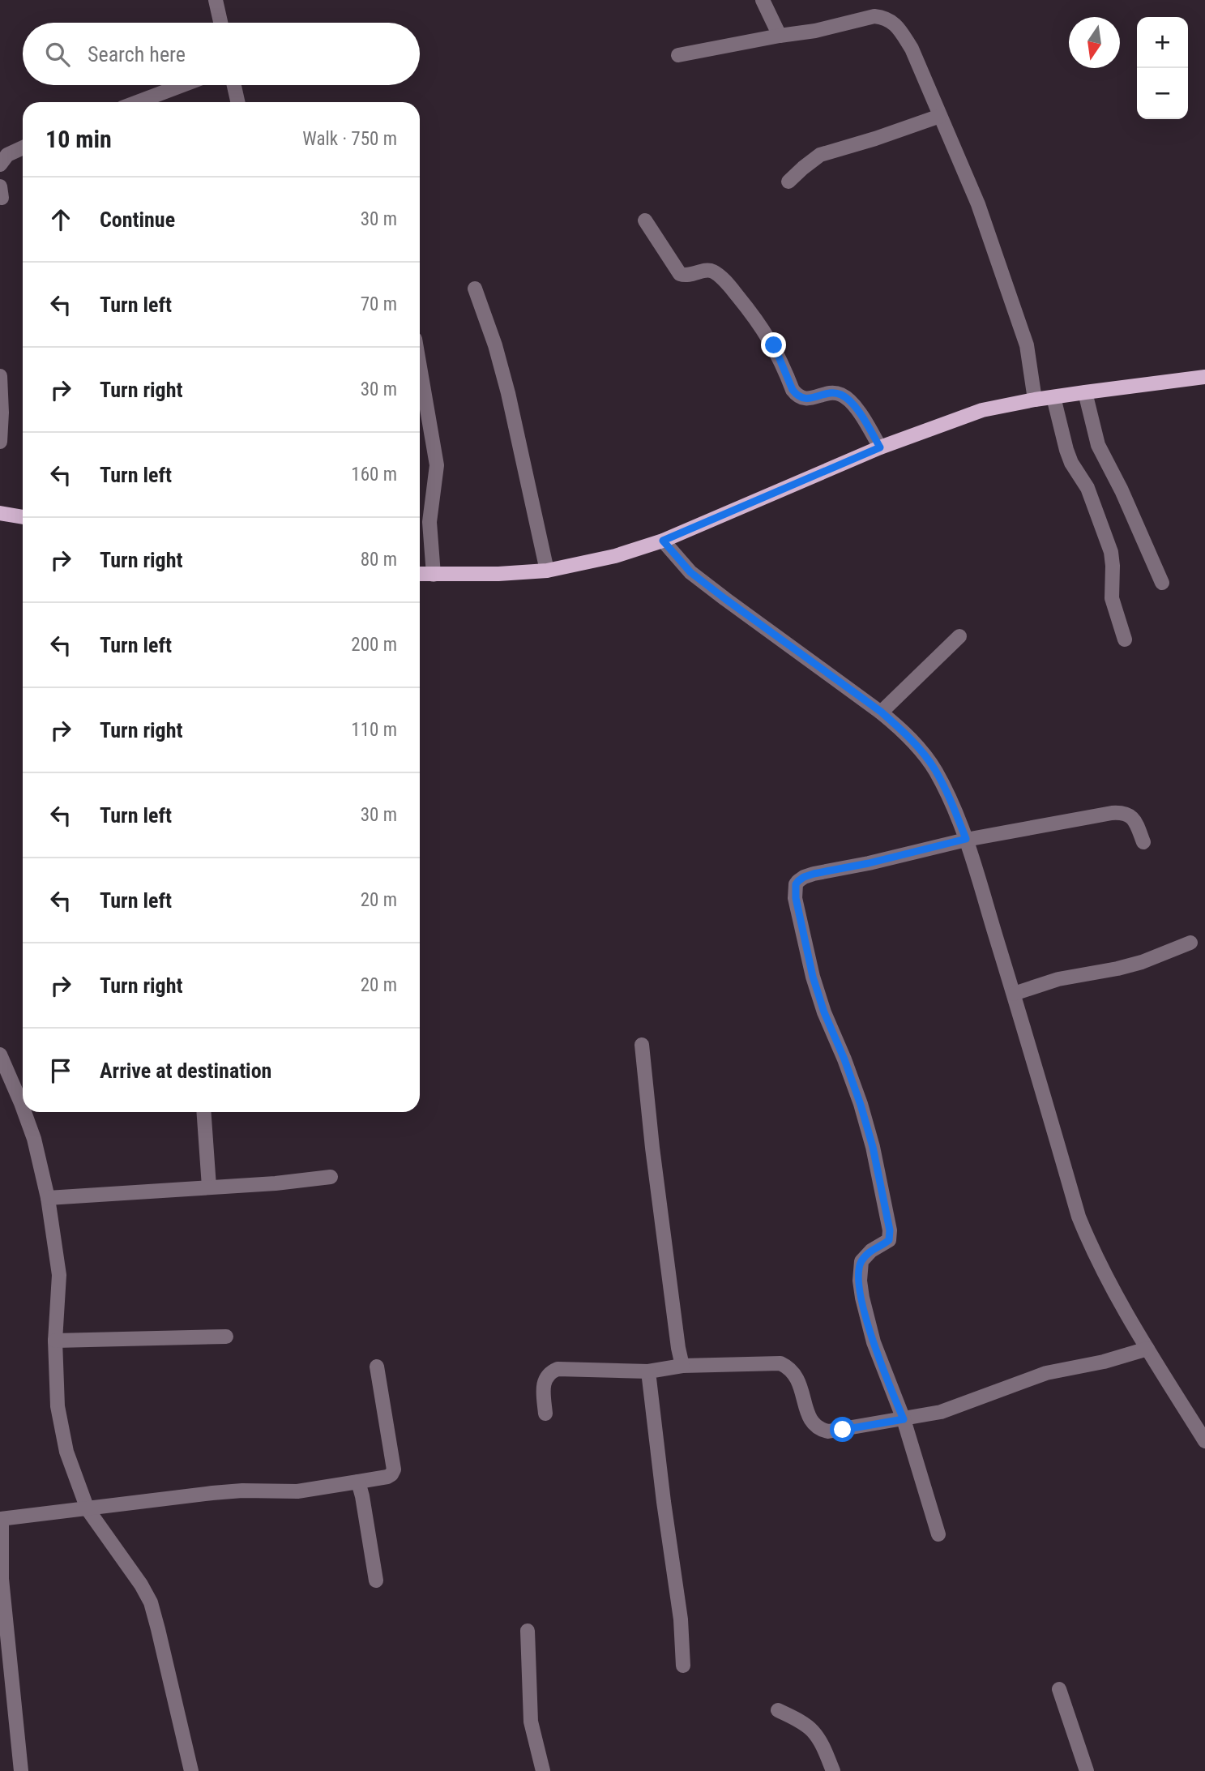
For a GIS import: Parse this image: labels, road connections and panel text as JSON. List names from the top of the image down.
{
  "north": "bottom",
  "page": {
    "map_buttons": ["+", "−"],
    "search": "Search here",
    "heading": ["10 min", "Walk · 750 m"],
    "list": [
      ["Continue", "30 m"],
      ["Turn left", "70 m"],
      ["Turn right", "30 m"],
      ["Turn left", "160 m"],
      ["Turn right", "80 m"],
      ["Turn left", "200 m"],
      ["Turn right", "110 m"],
      ["Turn left", "30 m"],
      ["Turn left", "20 m"],
      ["Turn right", "20 m"],
      "Arrive at destination"
    ]
  }
}
